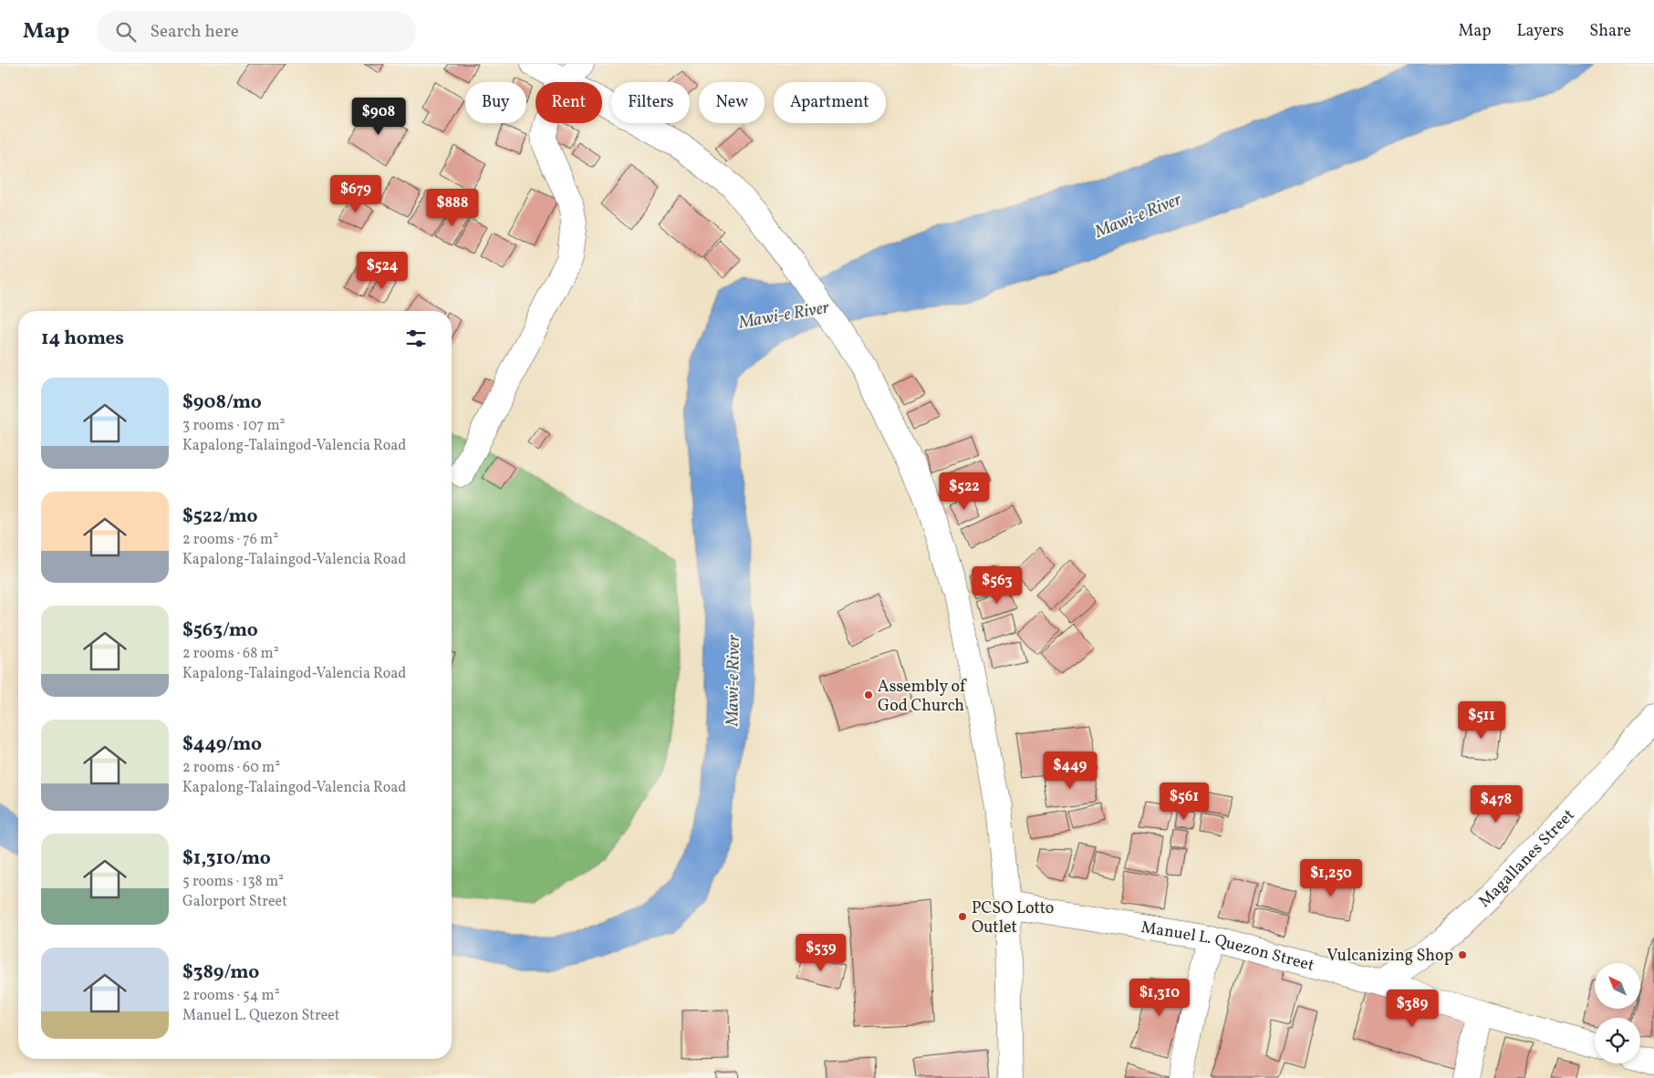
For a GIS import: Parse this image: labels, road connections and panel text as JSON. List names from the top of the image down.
{
  "streets": {
    "main road": ["Magallanes Street", "Manuel L. Quezon Street"]
  },
  "crossings": [
    ["Magallanes Street", "Manuel L. Quezon Street"]
  ],
  "water": ["Mawi-e River"],
  "places": ["Assembly of God Church", "PCSO Lotto Outlet", "Vulcanizing Shop"],
  "north": "top left",
  "page": {
    "header": "Map",
    "search": "Search here",
    "nav": ["Map", "Layers", "Share"],
    "chip": [
      "Buy",
      "Rent",
      "Filters",
      "New",
      "Apartment"
    ],
    "price": [
      "$908",
      "$679",
      "$888",
      "$524",
      "$522",
      "$563",
      "$511",
      "$449",
      "$561",
      "$478",
      "$1,250",
      "$539",
      "$1,310",
      "$389"
    ],
    "heading": "14 homes",
    "list": [
      {
        "name": "$908/mo",
        "note": "3 rooms · 107 m² · Kapalong-Talaingod-Valencia Road"
      },
      {
        "name": "$522/mo",
        "note": "2 rooms · 76 m² · Kapalong-Talaingod-Valencia Road"
      },
      {
        "name": "$563/mo",
        "note": "2 rooms · 68 m² · Kapalong-Talaingod-Valencia Road"
      },
      {
        "name": "$449/mo",
        "note": "2 rooms · 60 m² · Kapalong-Talaingod-Valencia Road"
      },
      {
        "name": "$1,310/mo",
        "note": "5 rooms · 138 m² · Galorport Street"
      },
      {
        "name": "$389/mo",
        "note": "2 rooms · 54 m² · Manuel L. Quezon Street"
      }
    ]
  }
}
